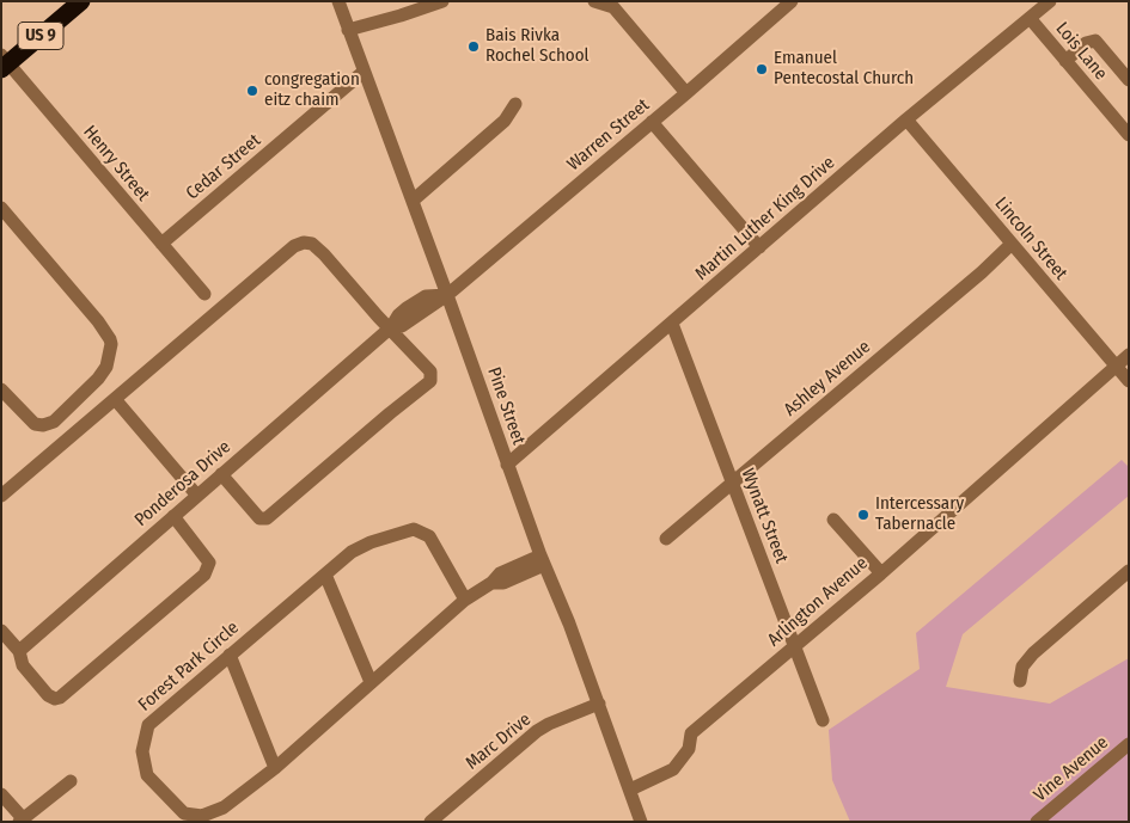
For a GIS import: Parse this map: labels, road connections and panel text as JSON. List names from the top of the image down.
{
  "streets": {
    "highway": ["US 9"],
    "street": [
      "Lois Lane",
      "Warren Street",
      "Henry Street",
      "Cedar Street",
      "Martin Luther King Drive",
      "Lincoln Street",
      "Ashley Avenue",
      "Pine Street",
      "Ponderosa Drive",
      "Wynatt Street",
      "Arlington Avenue",
      "Forest Park Circle",
      "Marc Drive",
      "Vine Avenue"
    ]
  },
  "crossings": [
    ["US 9", "Henry Street"],
    ["Lois Lane", "Martin Luther King Drive"],
    ["Warren Street", "Pine Street"],
    ["Warren Street", "Ponderosa Drive"],
    ["Henry Street", "Cedar Street"],
    ["Cedar Street", "Pine Street"],
    ["Martin Luther King Drive", "Lincoln Street"],
    ["Martin Luther King Drive", "Pine Street"],
    ["Martin Luther King Drive", "Wynatt Street"],
    ["Lincoln Street", "Ashley Avenue"],
    ["Lincoln Street", "Arlington Avenue"],
    ["Ashley Avenue", "Wynatt Street"],
    ["Pine Street", "Ponderosa Drive"],
    ["Pine Street", "Arlington Avenue"],
    ["Pine Street", "Forest Park Circle"],
    ["Pine Street", "Marc Drive"],
    ["Wynatt Street", "Arlington Avenue"]
  ],
  "places": [
    "Bais Rivka Rochel School",
    "Emanuel Pentecostal Church",
    "congregation eitz chaim",
    "Intercessary Tabernacle"
  ]
}
